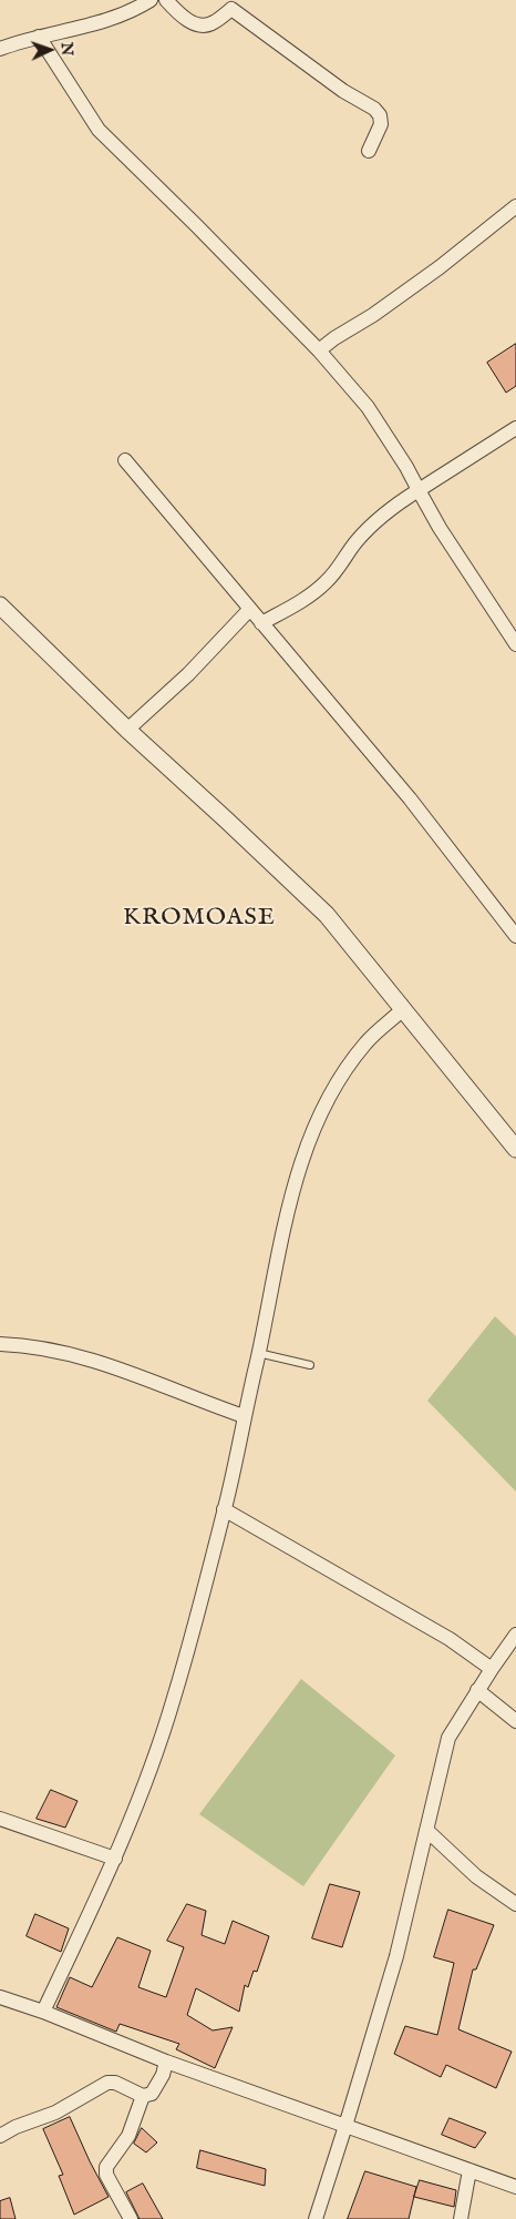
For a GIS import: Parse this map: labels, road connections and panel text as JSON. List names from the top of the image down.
{
  "districts": ["KROMOASE"],
  "north": "right"
}
